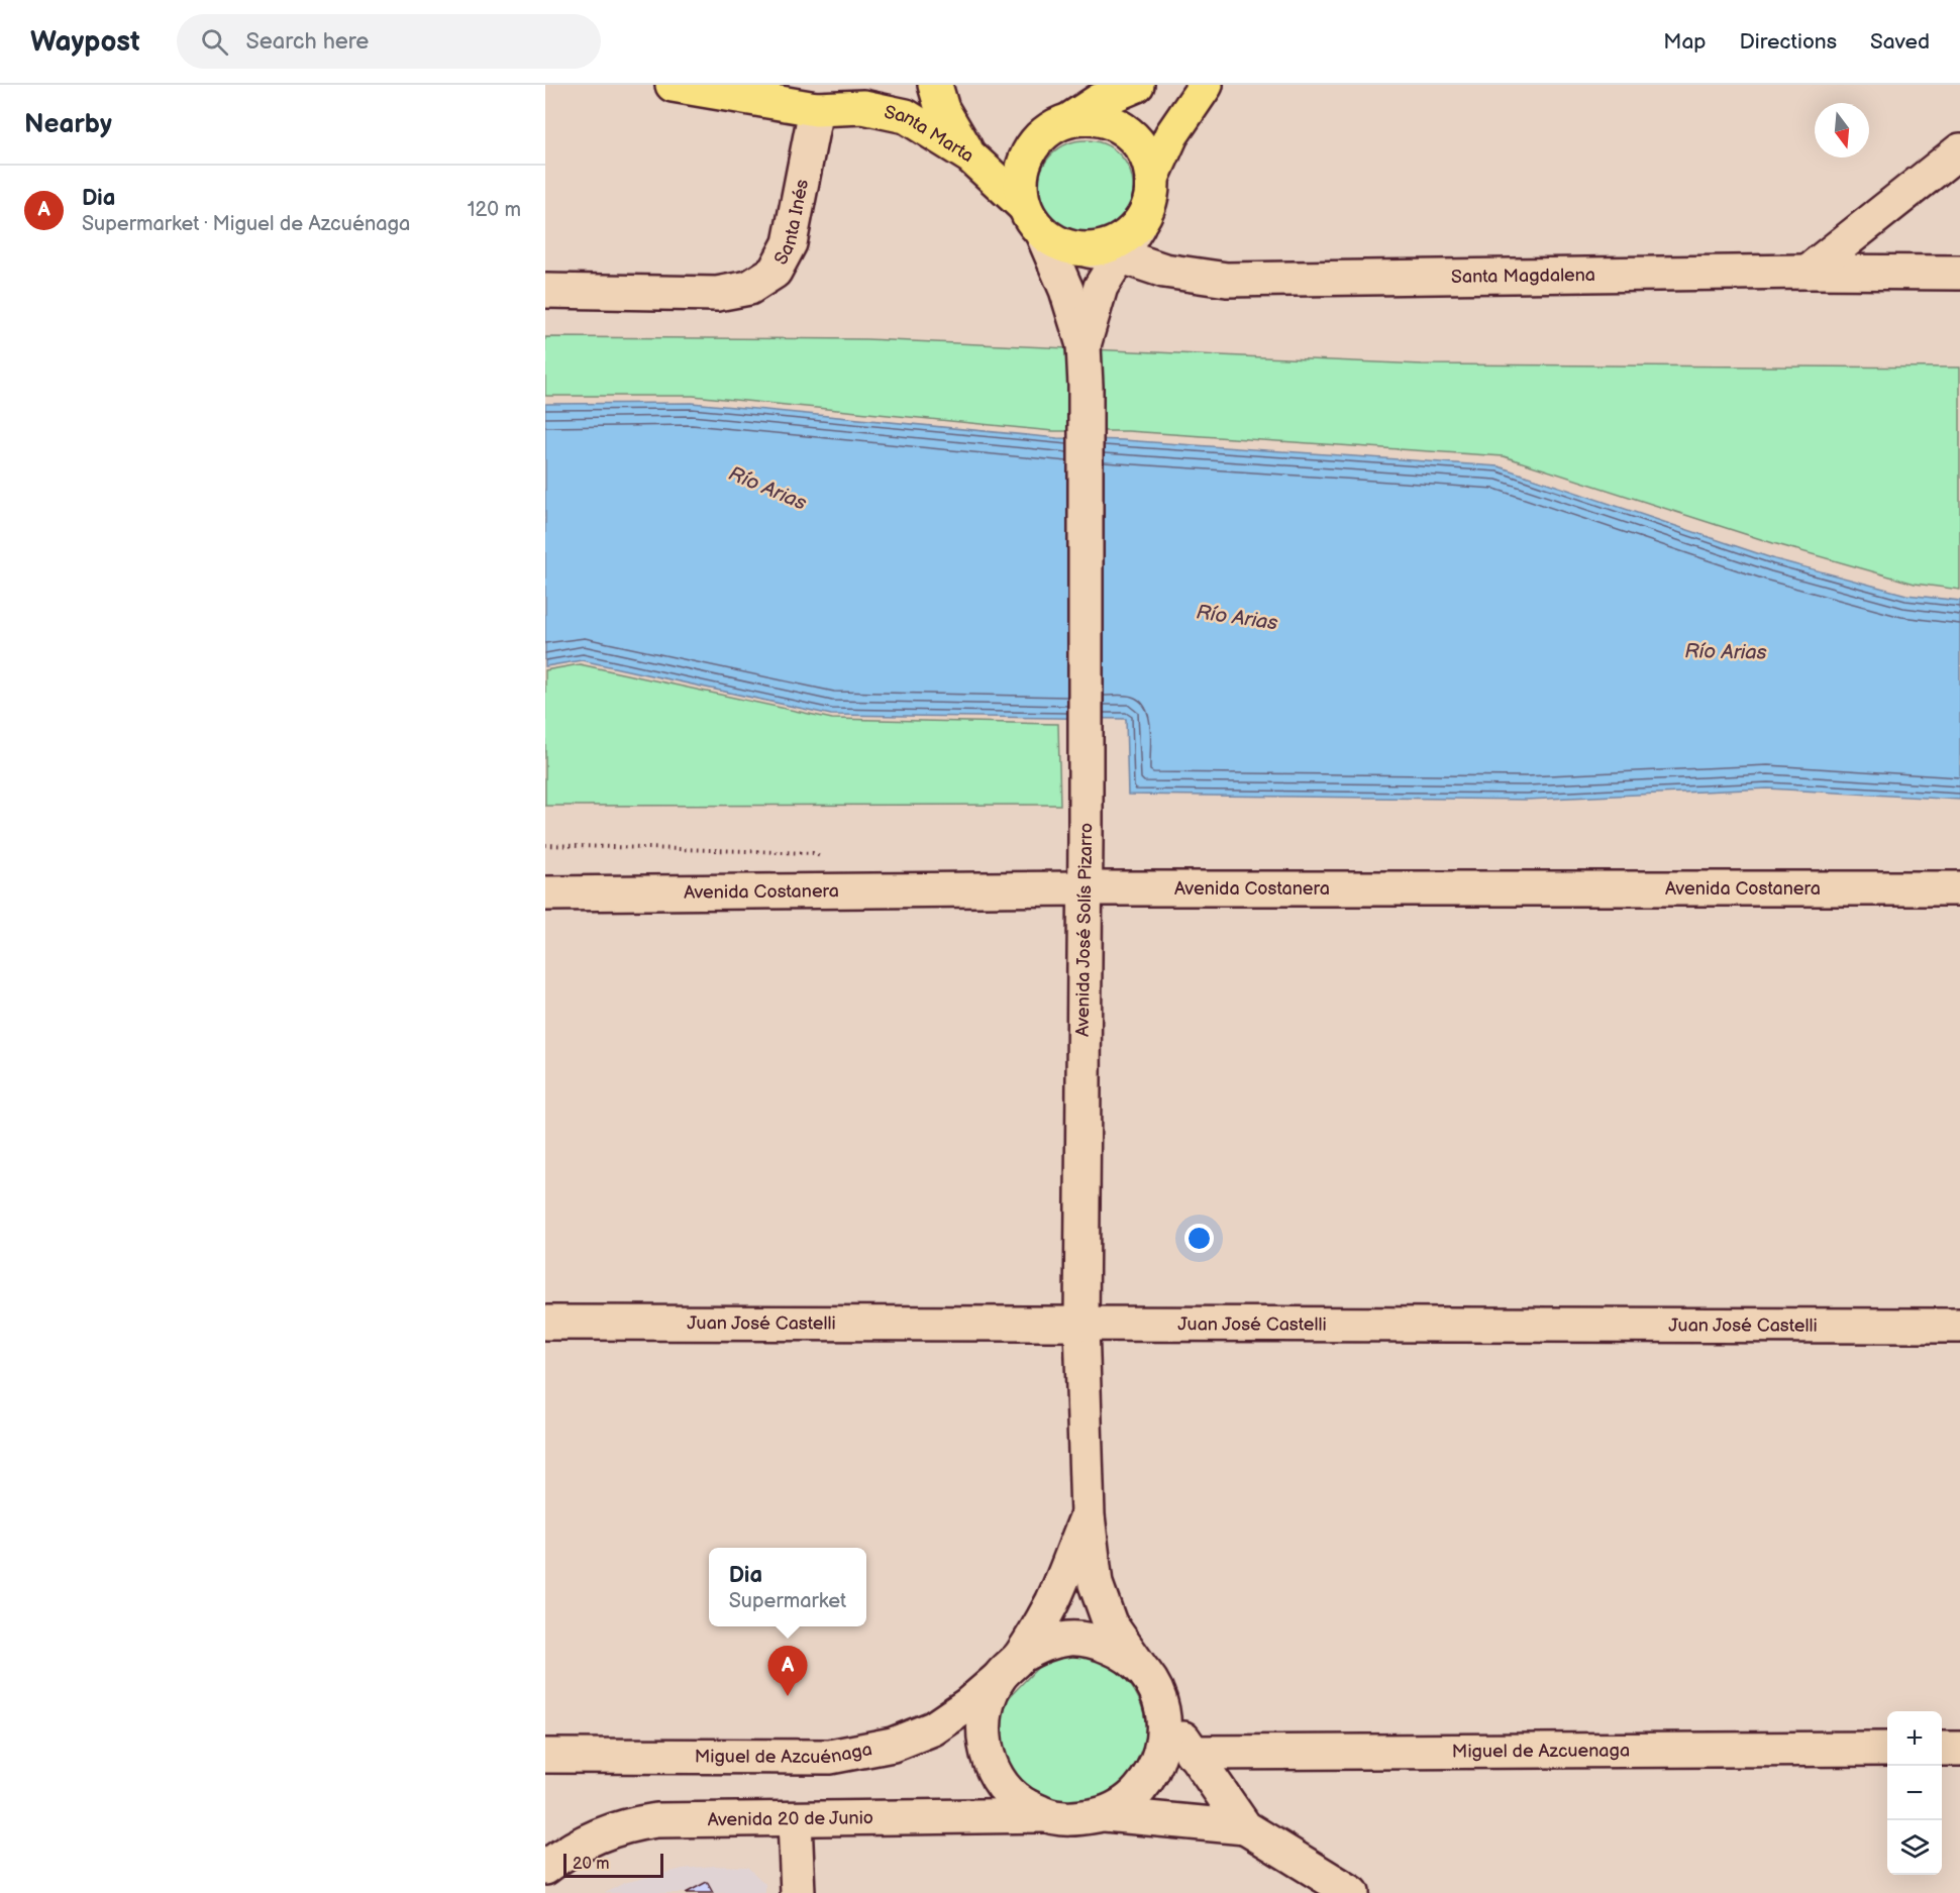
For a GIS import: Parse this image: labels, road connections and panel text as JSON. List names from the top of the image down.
{
  "streets": {
    "main road": ["Santa Marta"],
    "street": [
      "Santa Inés",
      "Santa Magdalena",
      "Avenida Costanera",
      "Avenida José Solís Pizarro",
      "Juan José Castelli",
      "Miguel de Azcuenaga",
      "Miguel de Azcuénaga",
      "Avenida 20 de Junio"
    ]
  },
  "crossings": [
    ["Santa Marta", "Santa Inés"],
    ["Santa Marta", "Santa Magdalena"],
    ["Santa Marta", "Avenida José Solís Pizarro"],
    ["Santa Magdalena", "Avenida José Solís Pizarro"],
    ["Avenida Costanera", "Avenida José Solís Pizarro"],
    ["Avenida José Solís Pizarro", "Juan José Castelli"],
    ["Avenida José Solís Pizarro", "Miguel de Azcuénaga"],
    ["Avenida José Solís Pizarro", "Avenida 20 de Junio"],
    ["Miguel de Azcuénaga", "Avenida 20 de Junio"]
  ],
  "water": ["Río Arias"],
  "scale_bar": "20 m",
  "north": "bottom",
  "page": {
    "header": "Waypost",
    "search": "Search here",
    "nav": ["Map", "Directions", "Saved"],
    "heading": "Nearby",
    "list": [
      {
        "mark": "A",
        "name": "Dia",
        "note": "Supermarket · Miguel de Azcuénaga",
        "value": "120 m"
      }
    ],
    "popup": ["Dia", "Supermarket"],
    "pins": "A",
    "map_buttons": ["+", "−"],
    "scale": "20 m"
  }
}
